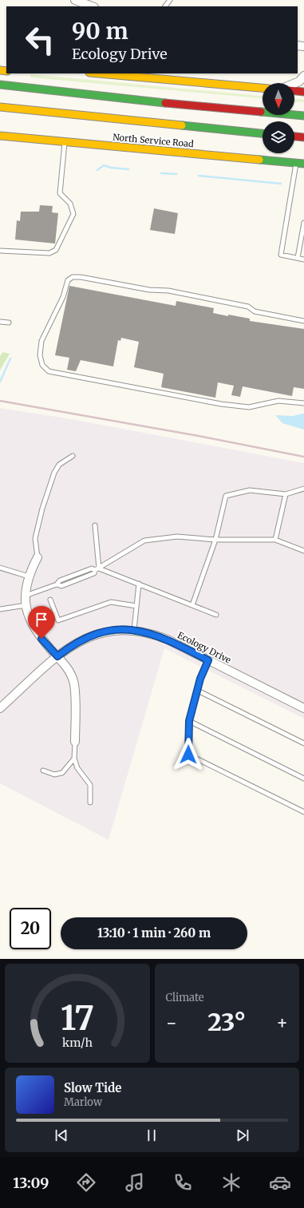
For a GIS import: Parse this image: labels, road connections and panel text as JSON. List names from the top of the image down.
{
  "streets": {
    "main road": ["North Service Road"],
    "street": ["Ecology Drive"]
  },
  "north": "bottom",
  "page": {
    "turn": ["90 m", "Ecology Drive"],
    "limit": "20",
    "trip": "13:10 · 1 min · 260 m",
    "tile": "Climate",
    "heat": ["−", "23°", "+"],
    "song": ["Slow Tide", "Marlow"],
    "tabs": "13:09",
    "gauge": ["17", "km/h"]
  }
}
